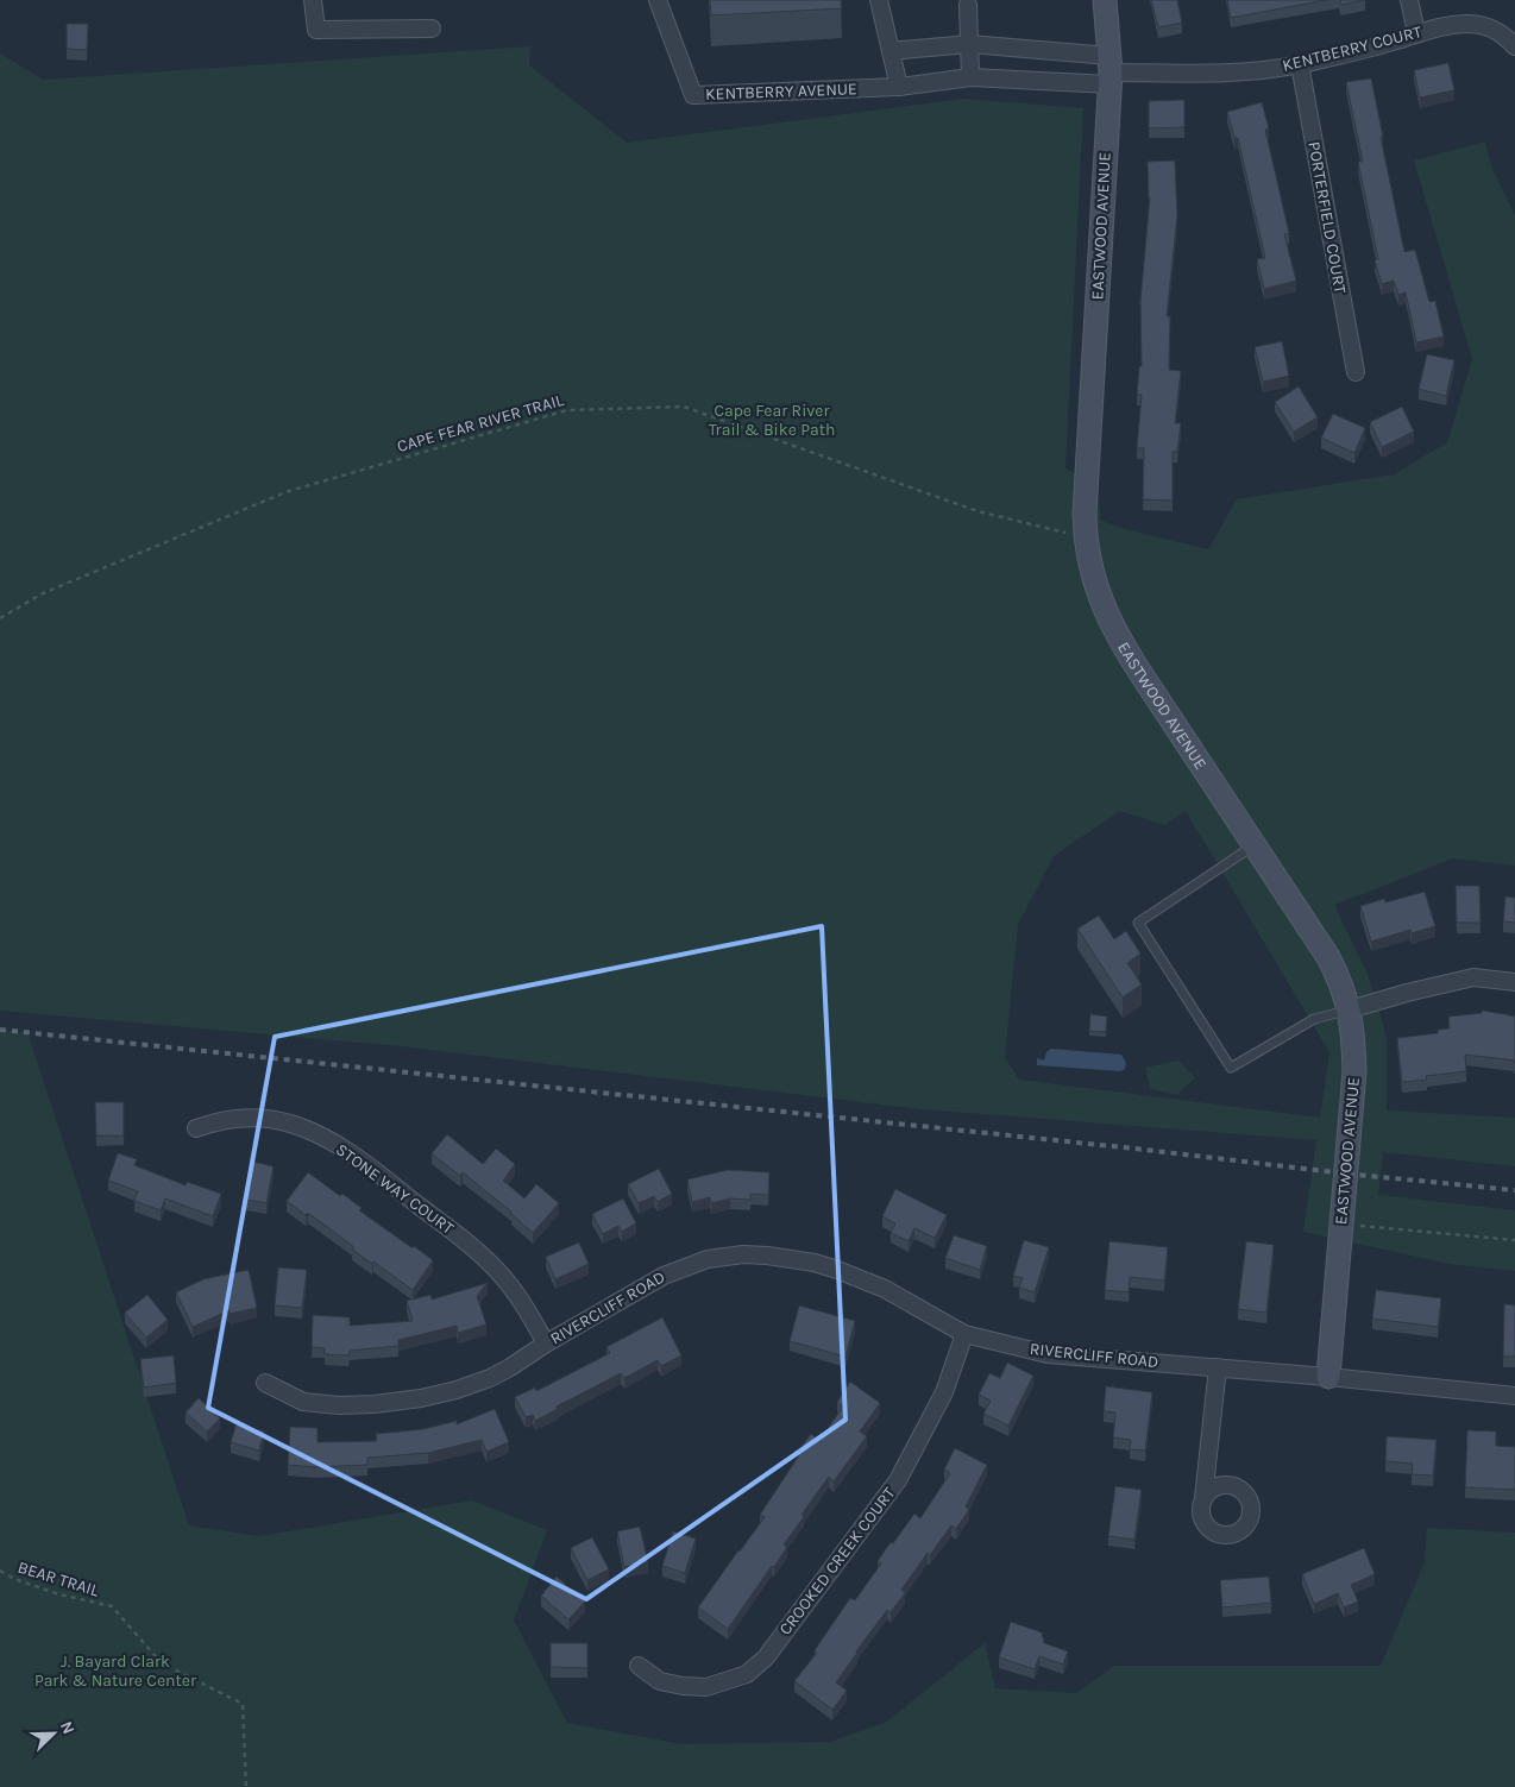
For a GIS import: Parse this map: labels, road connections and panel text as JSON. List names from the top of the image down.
{
  "streets": {
    "street": [
      "KENTBERRY COURT",
      "KENTBERRY AVENUE",
      "PORTERFIELD COURT",
      "EASTWOOD AVENUE",
      "STONE WAY COURT",
      "RIVERCLIFF ROAD",
      "CROOKED CREEK COURT"
    ],
    "path": ["CAPE FEAR RIVER TRAIL", "BEAR TRAIL"]
  },
  "crossings": [
    ["KENTBERRY COURT", "KENTBERRY AVENUE"],
    ["KENTBERRY COURT", "PORTERFIELD COURT"],
    ["KENTBERRY COURT", "EASTWOOD AVENUE"],
    ["KENTBERRY AVENUE", "EASTWOOD AVENUE"],
    ["EASTWOOD AVENUE", "CAPE FEAR RIVER TRAIL"],
    ["EASTWOOD AVENUE", "RIVERCLIFF ROAD"],
    ["STONE WAY COURT", "RIVERCLIFF ROAD"],
    ["RIVERCLIFF ROAD", "CROOKED CREEK COURT"]
  ],
  "parks": ["Cape Fear River Trail & Bike Path", "J. Bayard Clark Park & Nature Center"],
  "north": "top right"
}
